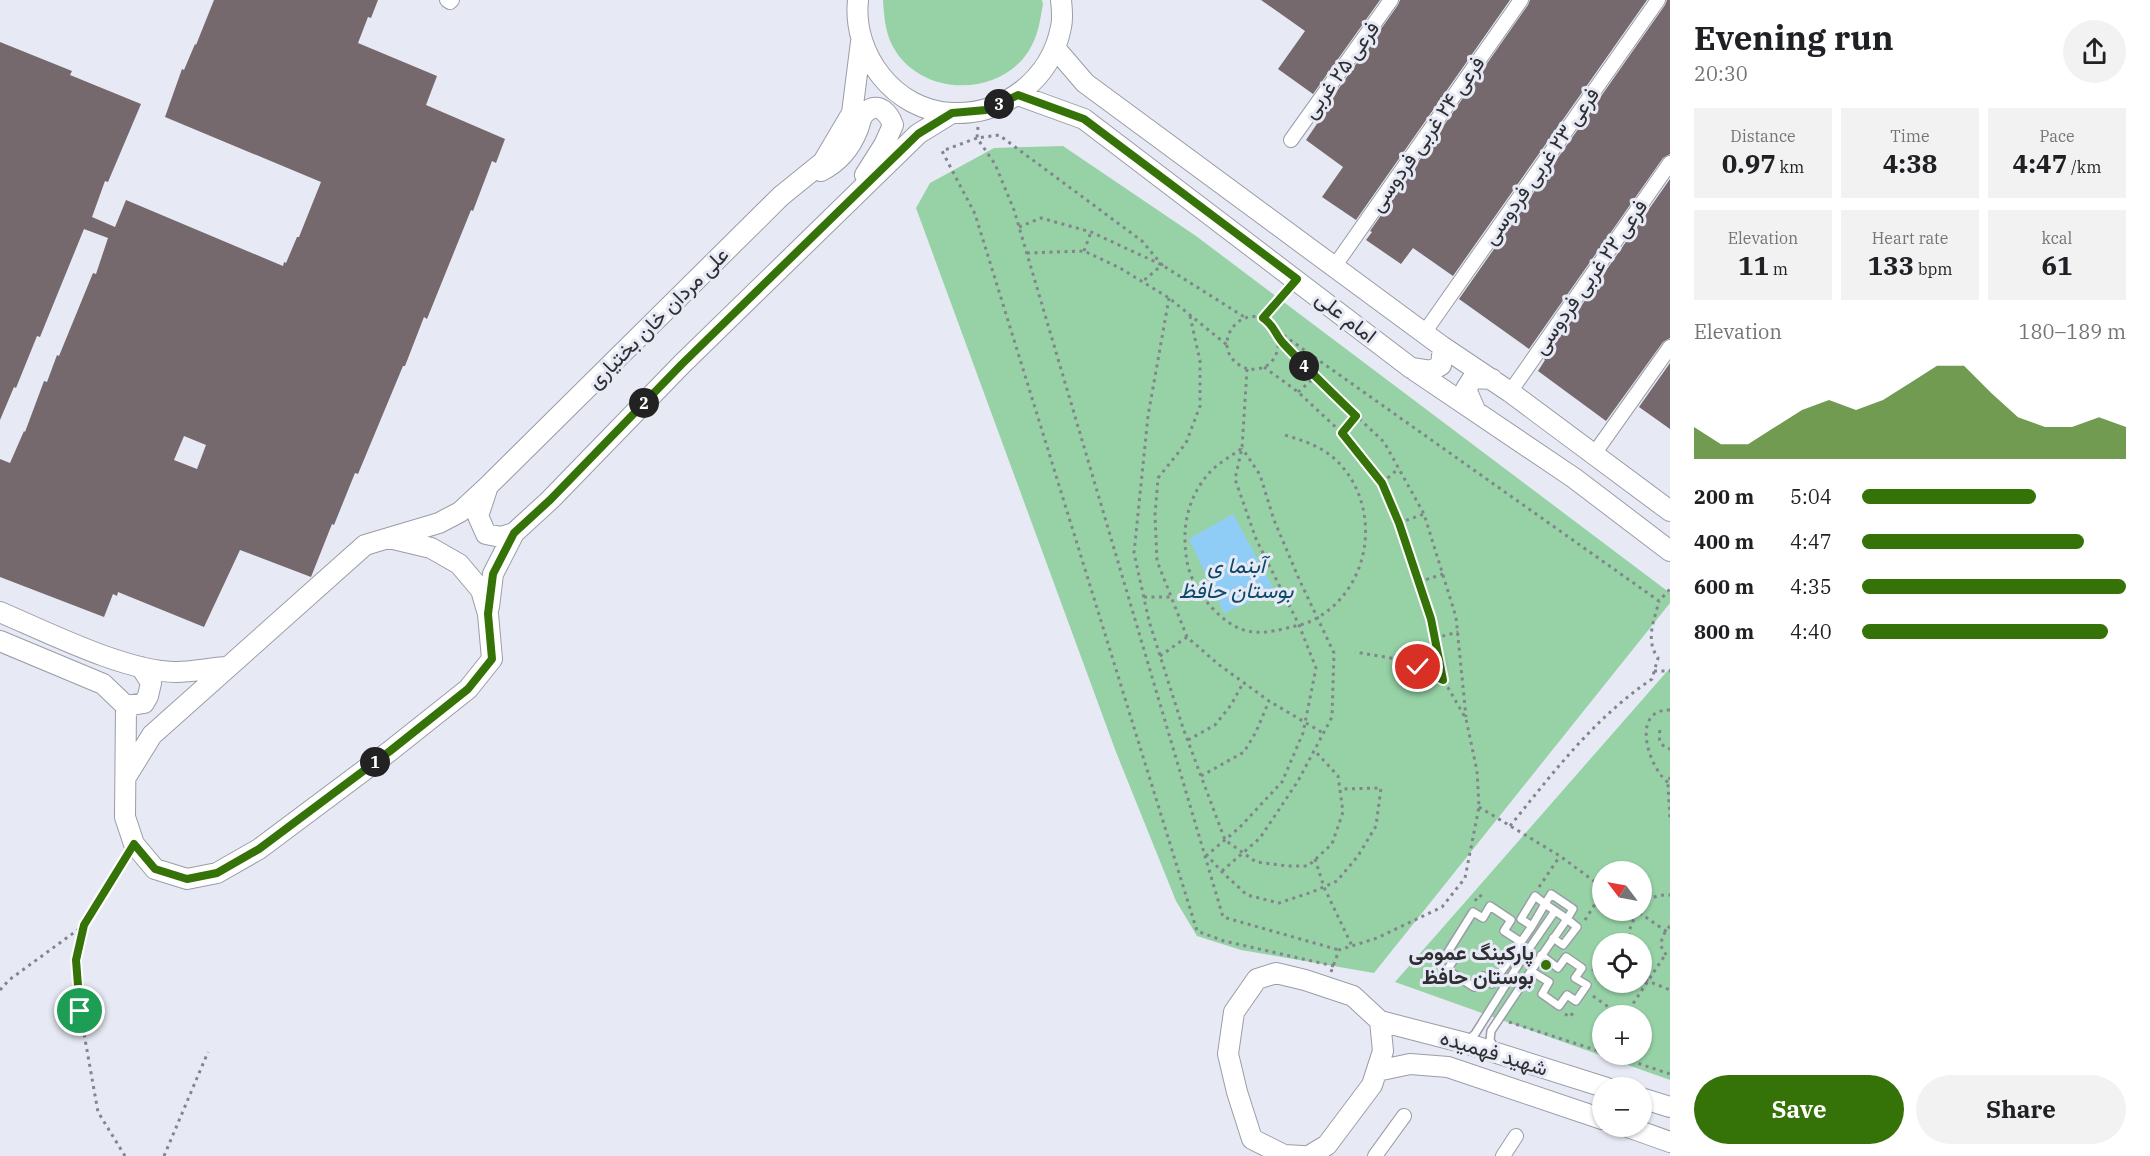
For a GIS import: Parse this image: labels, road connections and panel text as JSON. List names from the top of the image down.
{
  "streets": {
    "main road": ["امام علی", "علی مردان خان بختیاری", "شهید فهمیده"],
    "street": [
      "فرعی ۲۵ غربی",
      "فرعی ۲۴ غربی فردوسی",
      "فرعی ۲۳ غربی فردوسی",
      "فرعی ۲۲ غربی فردوسی"
    ]
  },
  "crossings": [
    ["فرعی ۲۴ غربی فردوسی", "امام علی"],
    ["فرعی ۲۳ غربی فردوسی", "امام علی"],
    ["فرعی ۲۲ غربی فردوسی", "امام علی"]
  ],
  "water": ["آبنما ی بوستان حافظ"],
  "places": ["پارکینگ عمومی بوستان حافظ"],
  "north": "top left",
  "page": {
    "heading": ["Evening run", "20:30"],
    "pins": [
      "3",
      "4",
      "2",
      "1"
    ],
    "stats": [
      ["Distance", "0.97 km"],
      ["Time", "4:38"],
      ["Pace", "4:47 /km"],
      ["Elevation", "11 m"],
      ["Heart rate", "133 bpm"],
      ["kcal", "61"]
    ],
    "chart": ["Elevation", "180–189 m"],
    "list": [
      {
        "name": "200 m",
        "note": "5:04"
      },
      {
        "name": "400 m",
        "note": "4:47"
      },
      {
        "name": "600 m",
        "note": "4:35"
      },
      {
        "name": "800 m",
        "note": "4:40"
      }
    ],
    "map_buttons": ["+", "−"],
    "buttons": ["Save", "Share"]
  }
}
